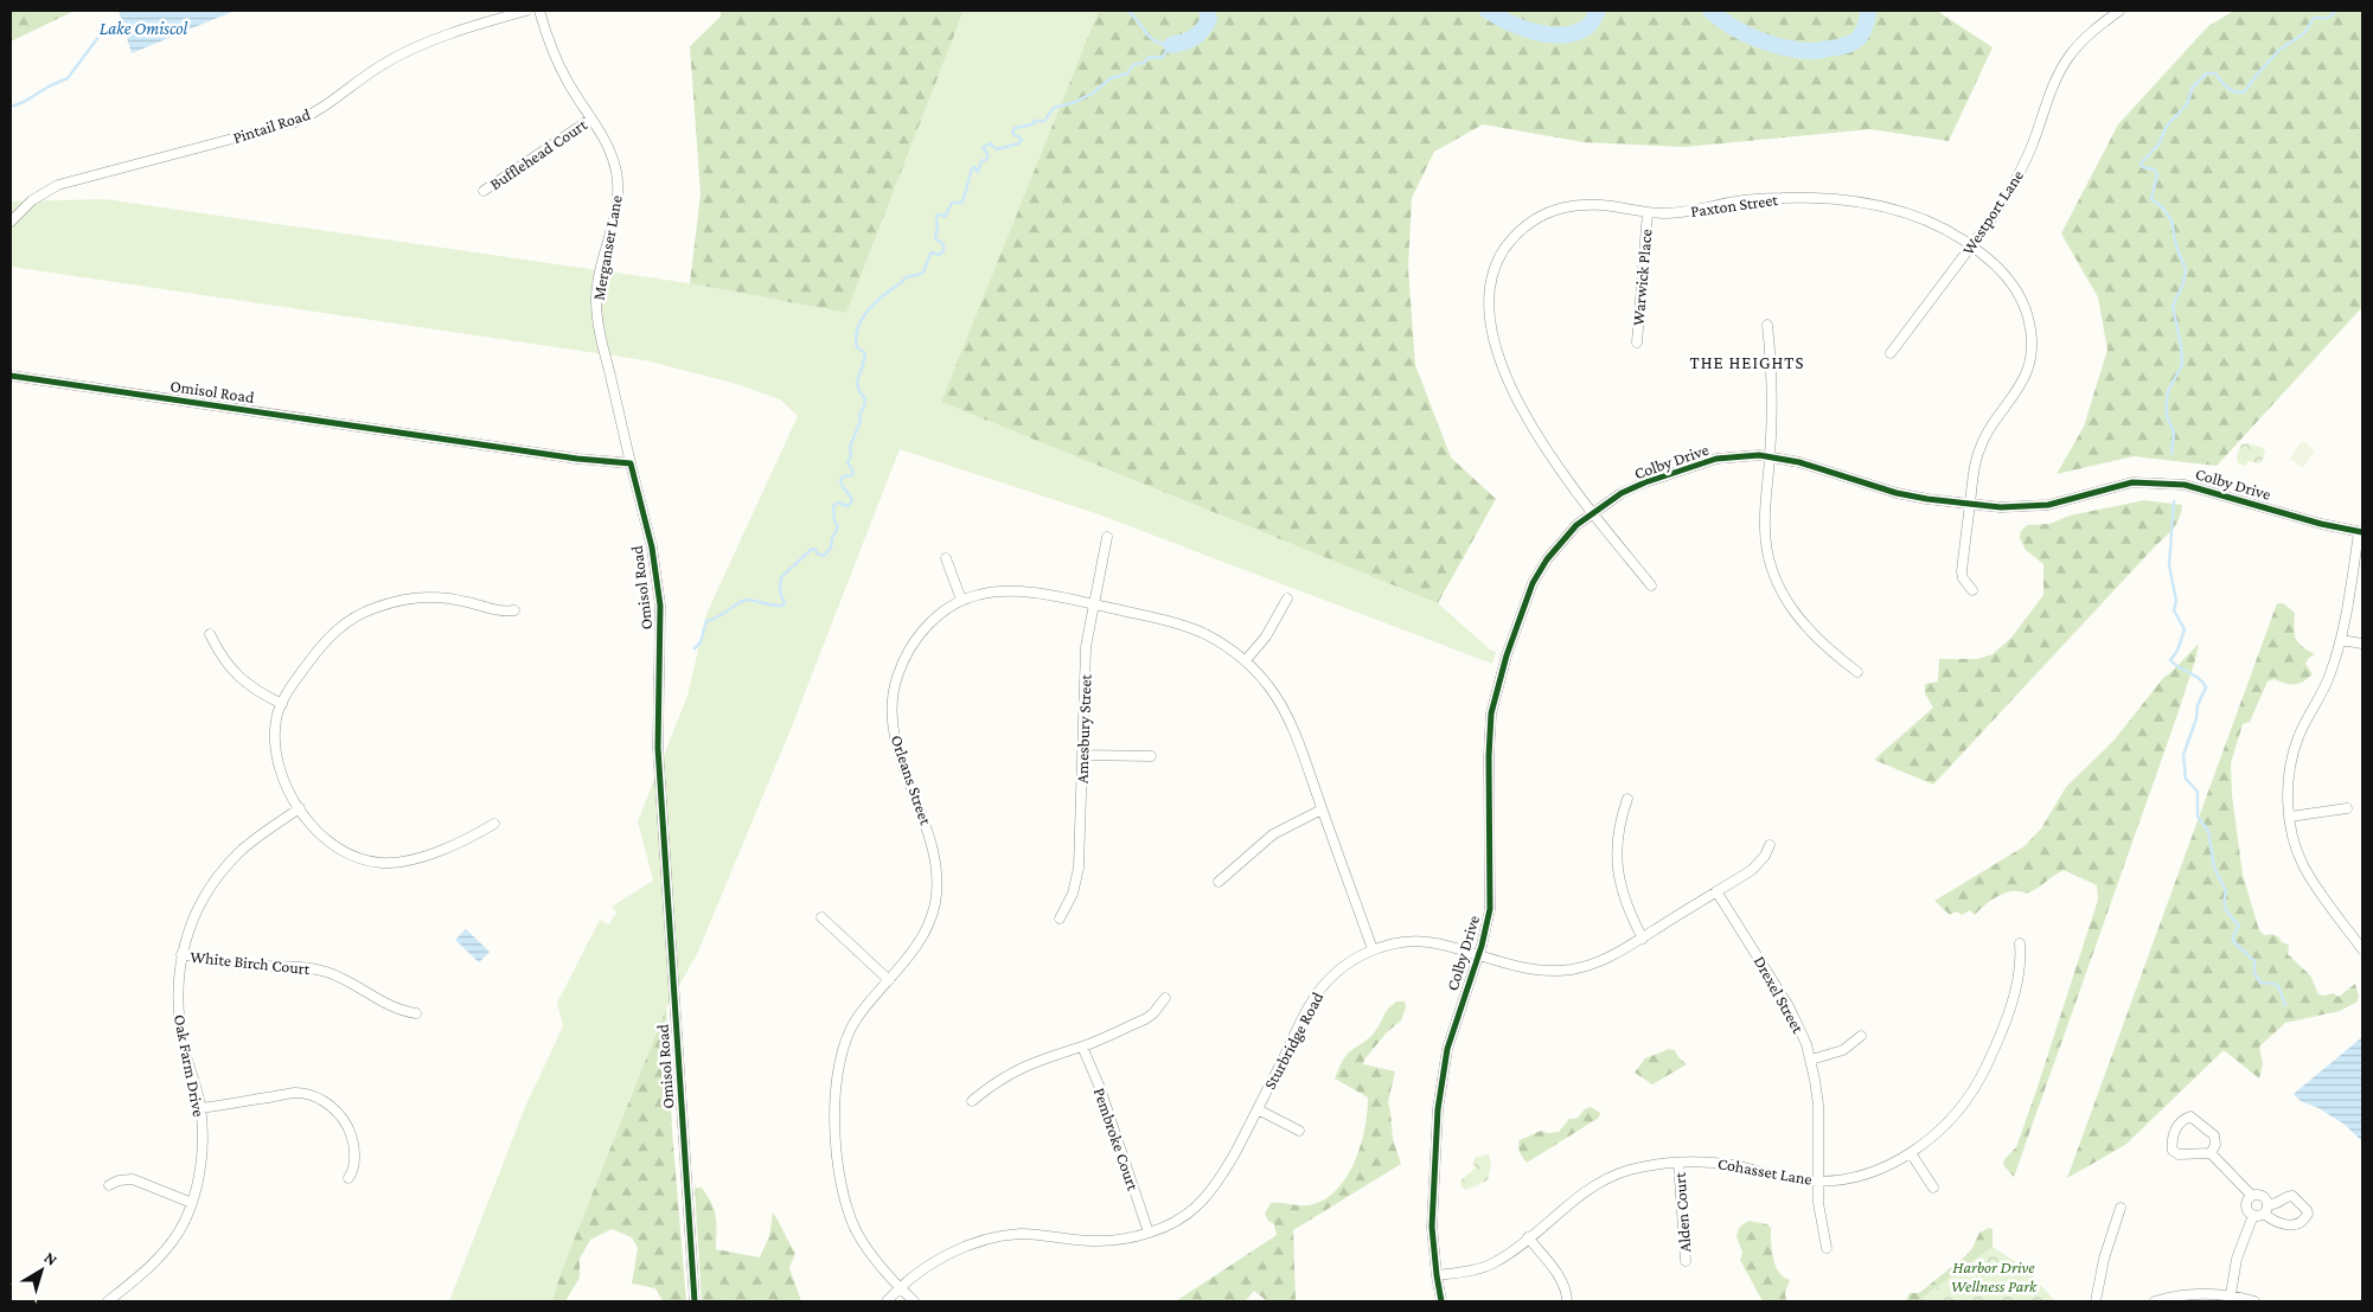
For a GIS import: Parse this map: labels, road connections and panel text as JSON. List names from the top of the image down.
{
  "streets": {
    "street": [
      "Pintail Road",
      "Bufflehead Court",
      "Paxton Street",
      "Westport Lane",
      "Merganser Lane",
      "Warwick Place",
      "Omisol Road",
      "Colby Drive",
      "Amesbury Street",
      "Orleans Street",
      "White Birch Court",
      "Drexel Street",
      "Sturbridge Road",
      "Oak Farm Drive",
      "Pembroke Court",
      "Cohasset Lane",
      "Alden Court"
    ]
  },
  "crossings": [
    ["Bufflehead Court", "Merganser Lane"],
    ["Paxton Street", "Westport Lane"],
    ["Paxton Street", "Warwick Place"],
    ["Paxton Street", "Colby Drive"],
    ["Merganser Lane", "Omisol Road"],
    ["Colby Drive", "Sturbridge Road"],
    ["Colby Drive", "Cohasset Lane"],
    ["Amesbury Street", "Orleans Street"],
    ["Orleans Street", "Sturbridge Road"],
    ["White Birch Court", "Oak Farm Drive"],
    ["Drexel Street", "Sturbridge Road"],
    ["Drexel Street", "Cohasset Lane"],
    ["Sturbridge Road", "Pembroke Court"],
    ["Cohasset Lane", "Alden Court"]
  ],
  "districts": ["THE HEIGHTS"],
  "water": ["Lake Omiscol"],
  "parks": ["Harbor Drive Wellness Park"],
  "north": "top right"
}
